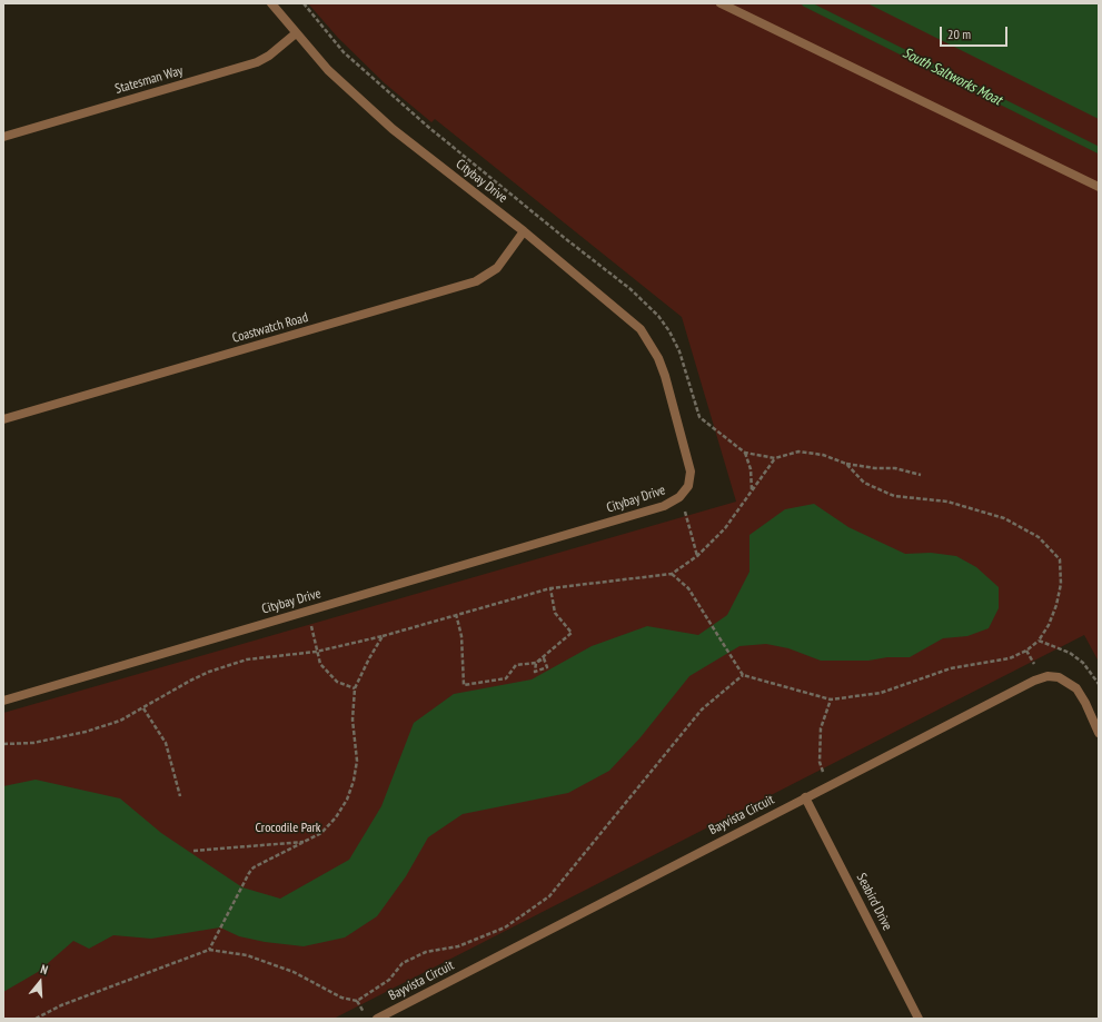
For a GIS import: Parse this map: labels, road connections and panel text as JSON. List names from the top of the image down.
{
  "streets": {
    "street": [
      "Statesman Way",
      "Citybay Drive",
      "Coastwatch Road",
      "Bayvista Circuit",
      "Seabird Drive"
    ]
  },
  "crossings": [
    ["Statesman Way", "Citybay Drive"],
    ["Citybay Drive", "Coastwatch Road"],
    ["Bayvista Circuit", "Seabird Drive"]
  ],
  "water": ["South Saltworks Moat"],
  "parks": ["Crocodile Park"],
  "scale_bar": "20 m",
  "north": "top"
}
